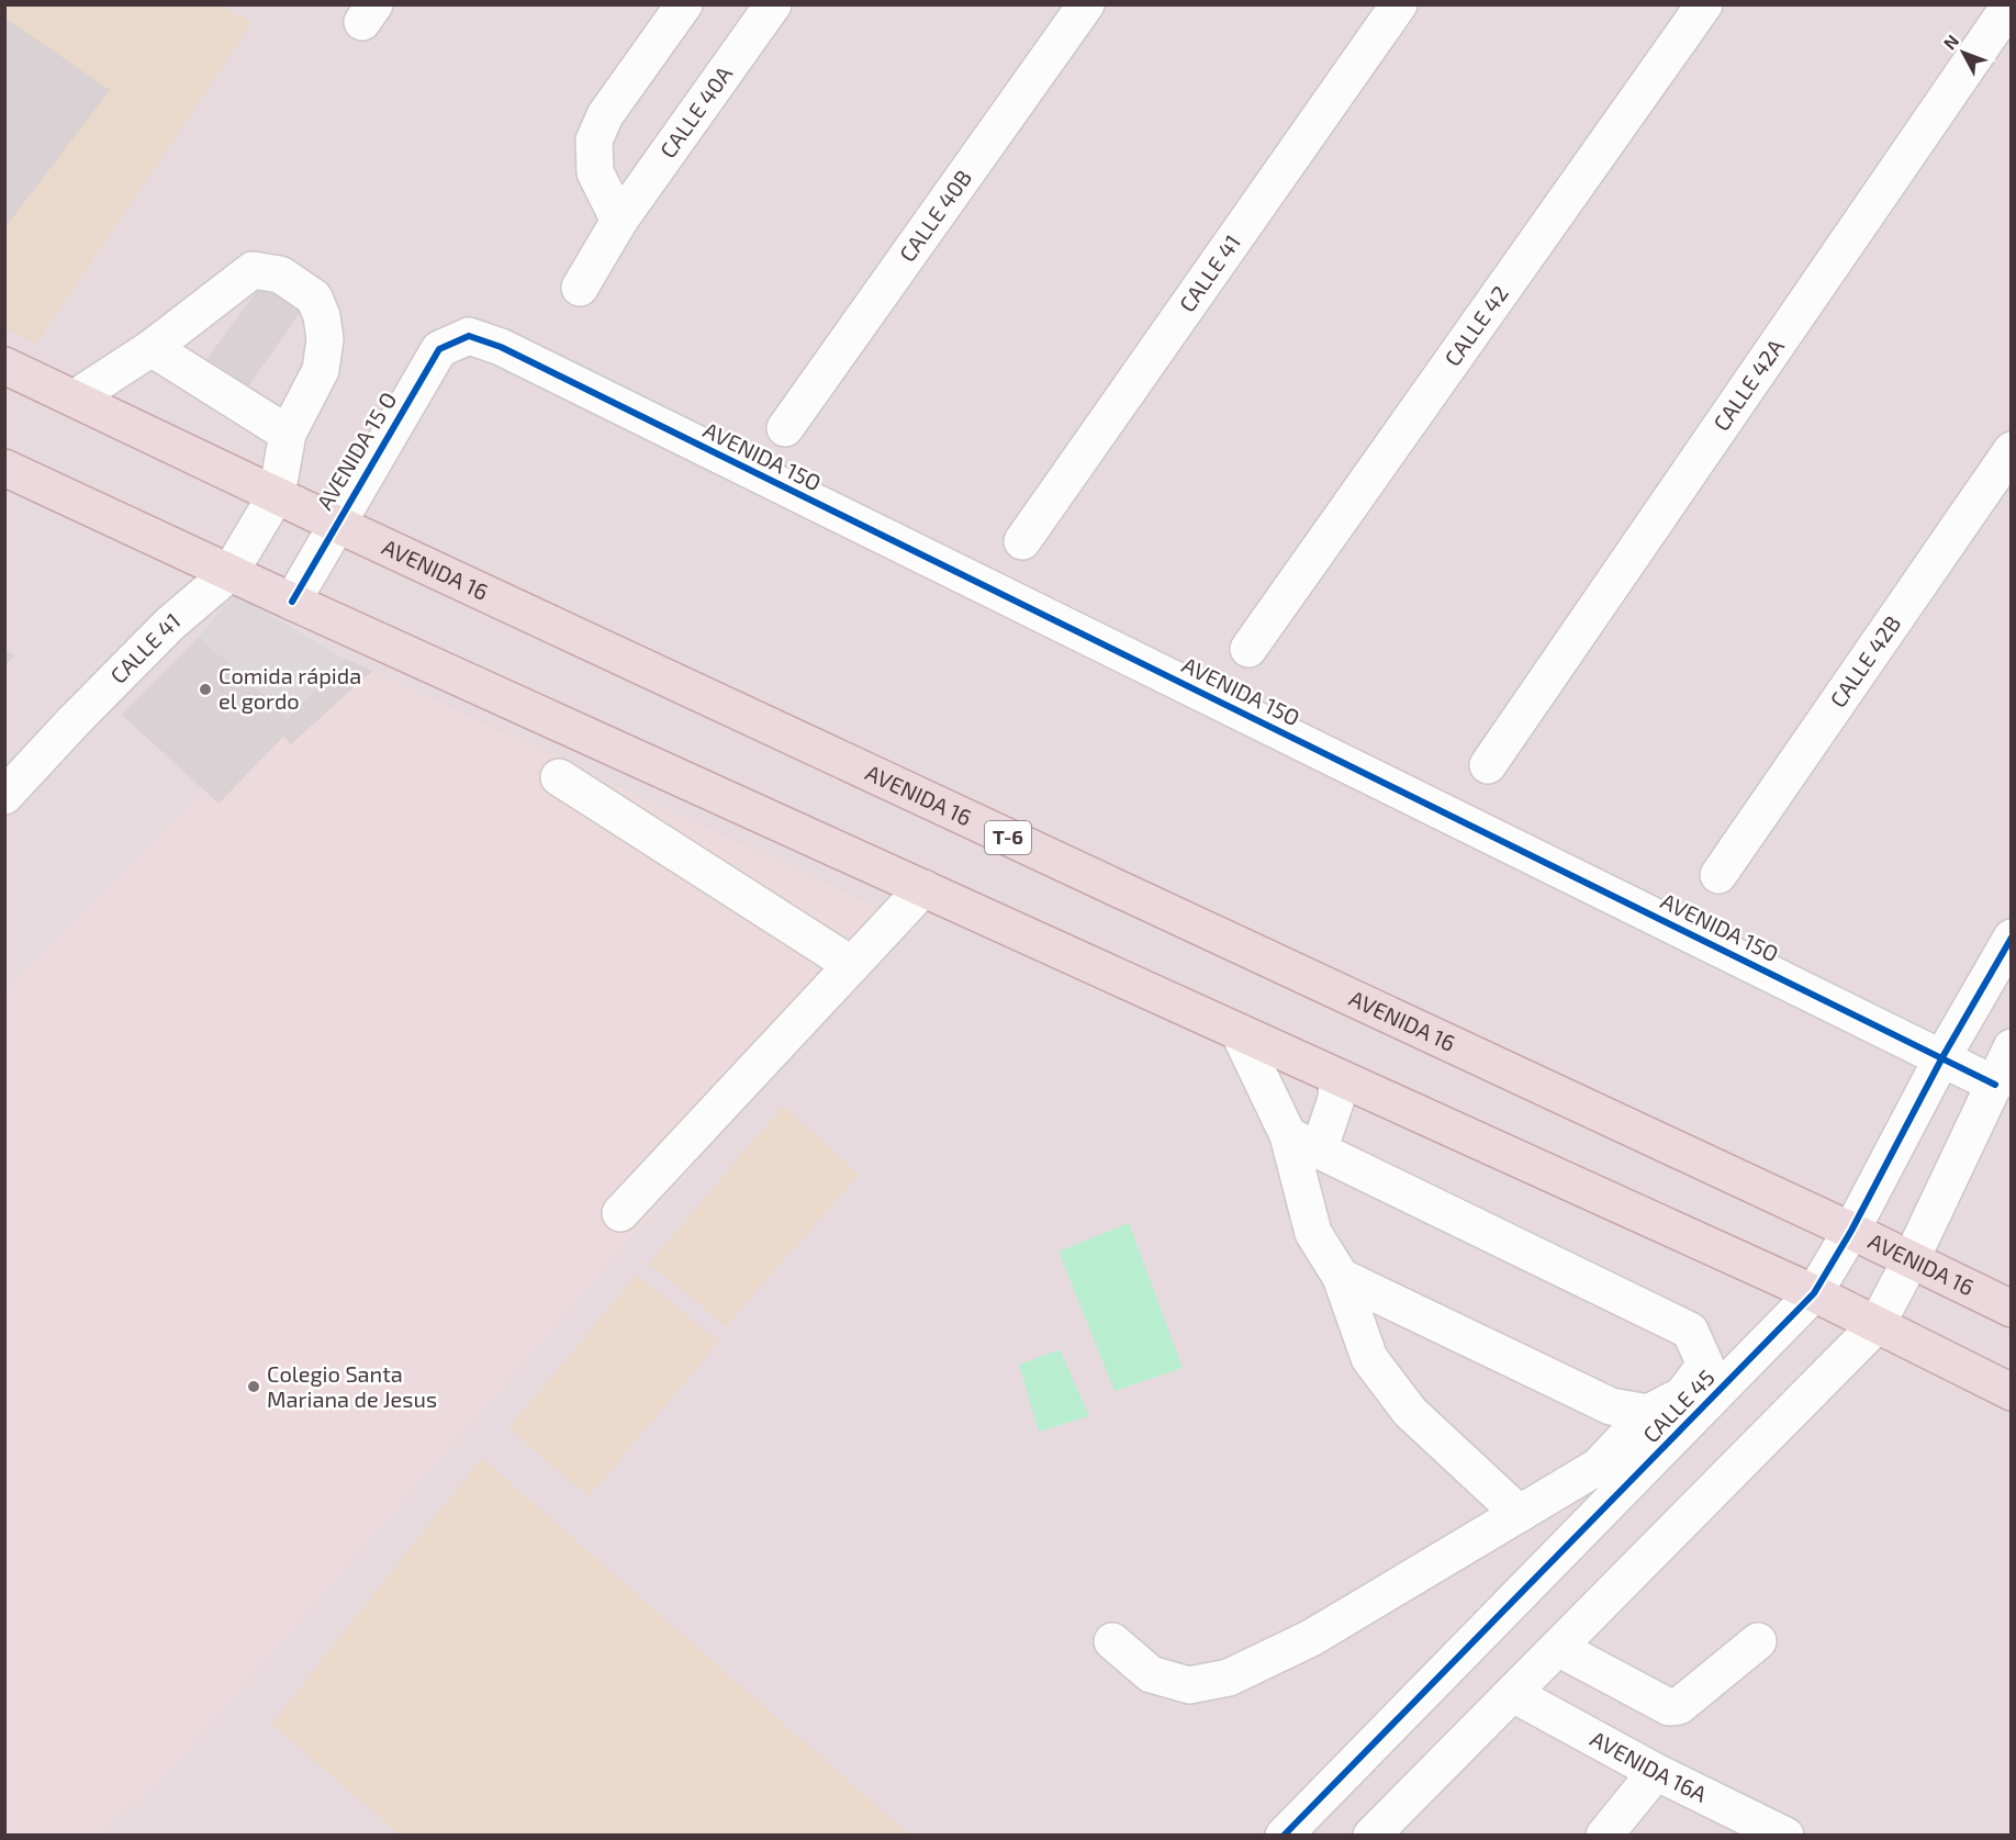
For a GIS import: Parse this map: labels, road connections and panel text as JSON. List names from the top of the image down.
{
  "streets": {
    "highway": ["AVENIDA 16", "T-6"],
    "street": [
      "CALLE 40A",
      "CALLE 40B",
      "CALLE 41",
      "CALLE 42",
      "CALLE 42A",
      "AVENIDA 15 O",
      "AVENIDA 15O",
      "CALLE 42B",
      "CALLE 45",
      "AVENIDA 16A"
    ]
  },
  "crossings": [
    ["CALLE 41", "AVENIDA 16"],
    ["AVENIDA 15 O", "AVENIDA 15O"],
    ["AVENIDA 15 O", "AVENIDA 16"],
    ["AVENIDA 15O", "CALLE 45"],
    ["AVENIDA 16", "CALLE 45"]
  ],
  "places": ["Comida rápida el gordo", "Colegio Santa Mariana de Jesus"],
  "north": "top left"
}
